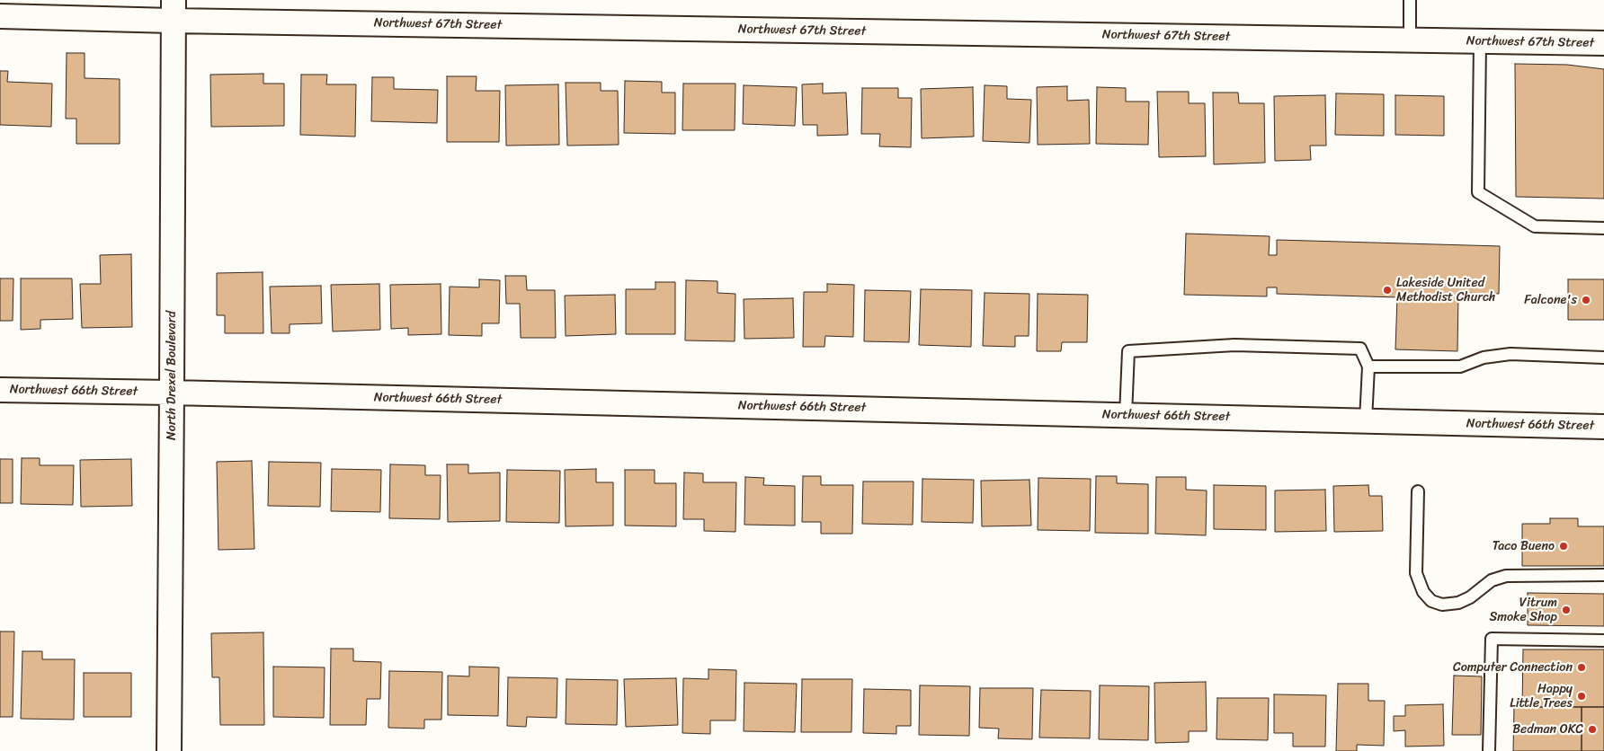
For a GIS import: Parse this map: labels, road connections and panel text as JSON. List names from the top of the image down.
{
  "streets": {
    "street": ["Northwest 67th Street", "North Drexel Boulevard", "Northwest 66th Street"]
  },
  "crossings": [
    ["Northwest 67th Street", "North Drexel Boulevard"],
    ["North Drexel Boulevard", "Northwest 66th Street"]
  ],
  "places": [
    "Lakeside United Methodist Church",
    "Falcone's",
    "Taco Bueno",
    "Vitrum Smoke Shop",
    "Computer Connection",
    "Happy Little Trees",
    "Bedman OKC"
  ]
}
